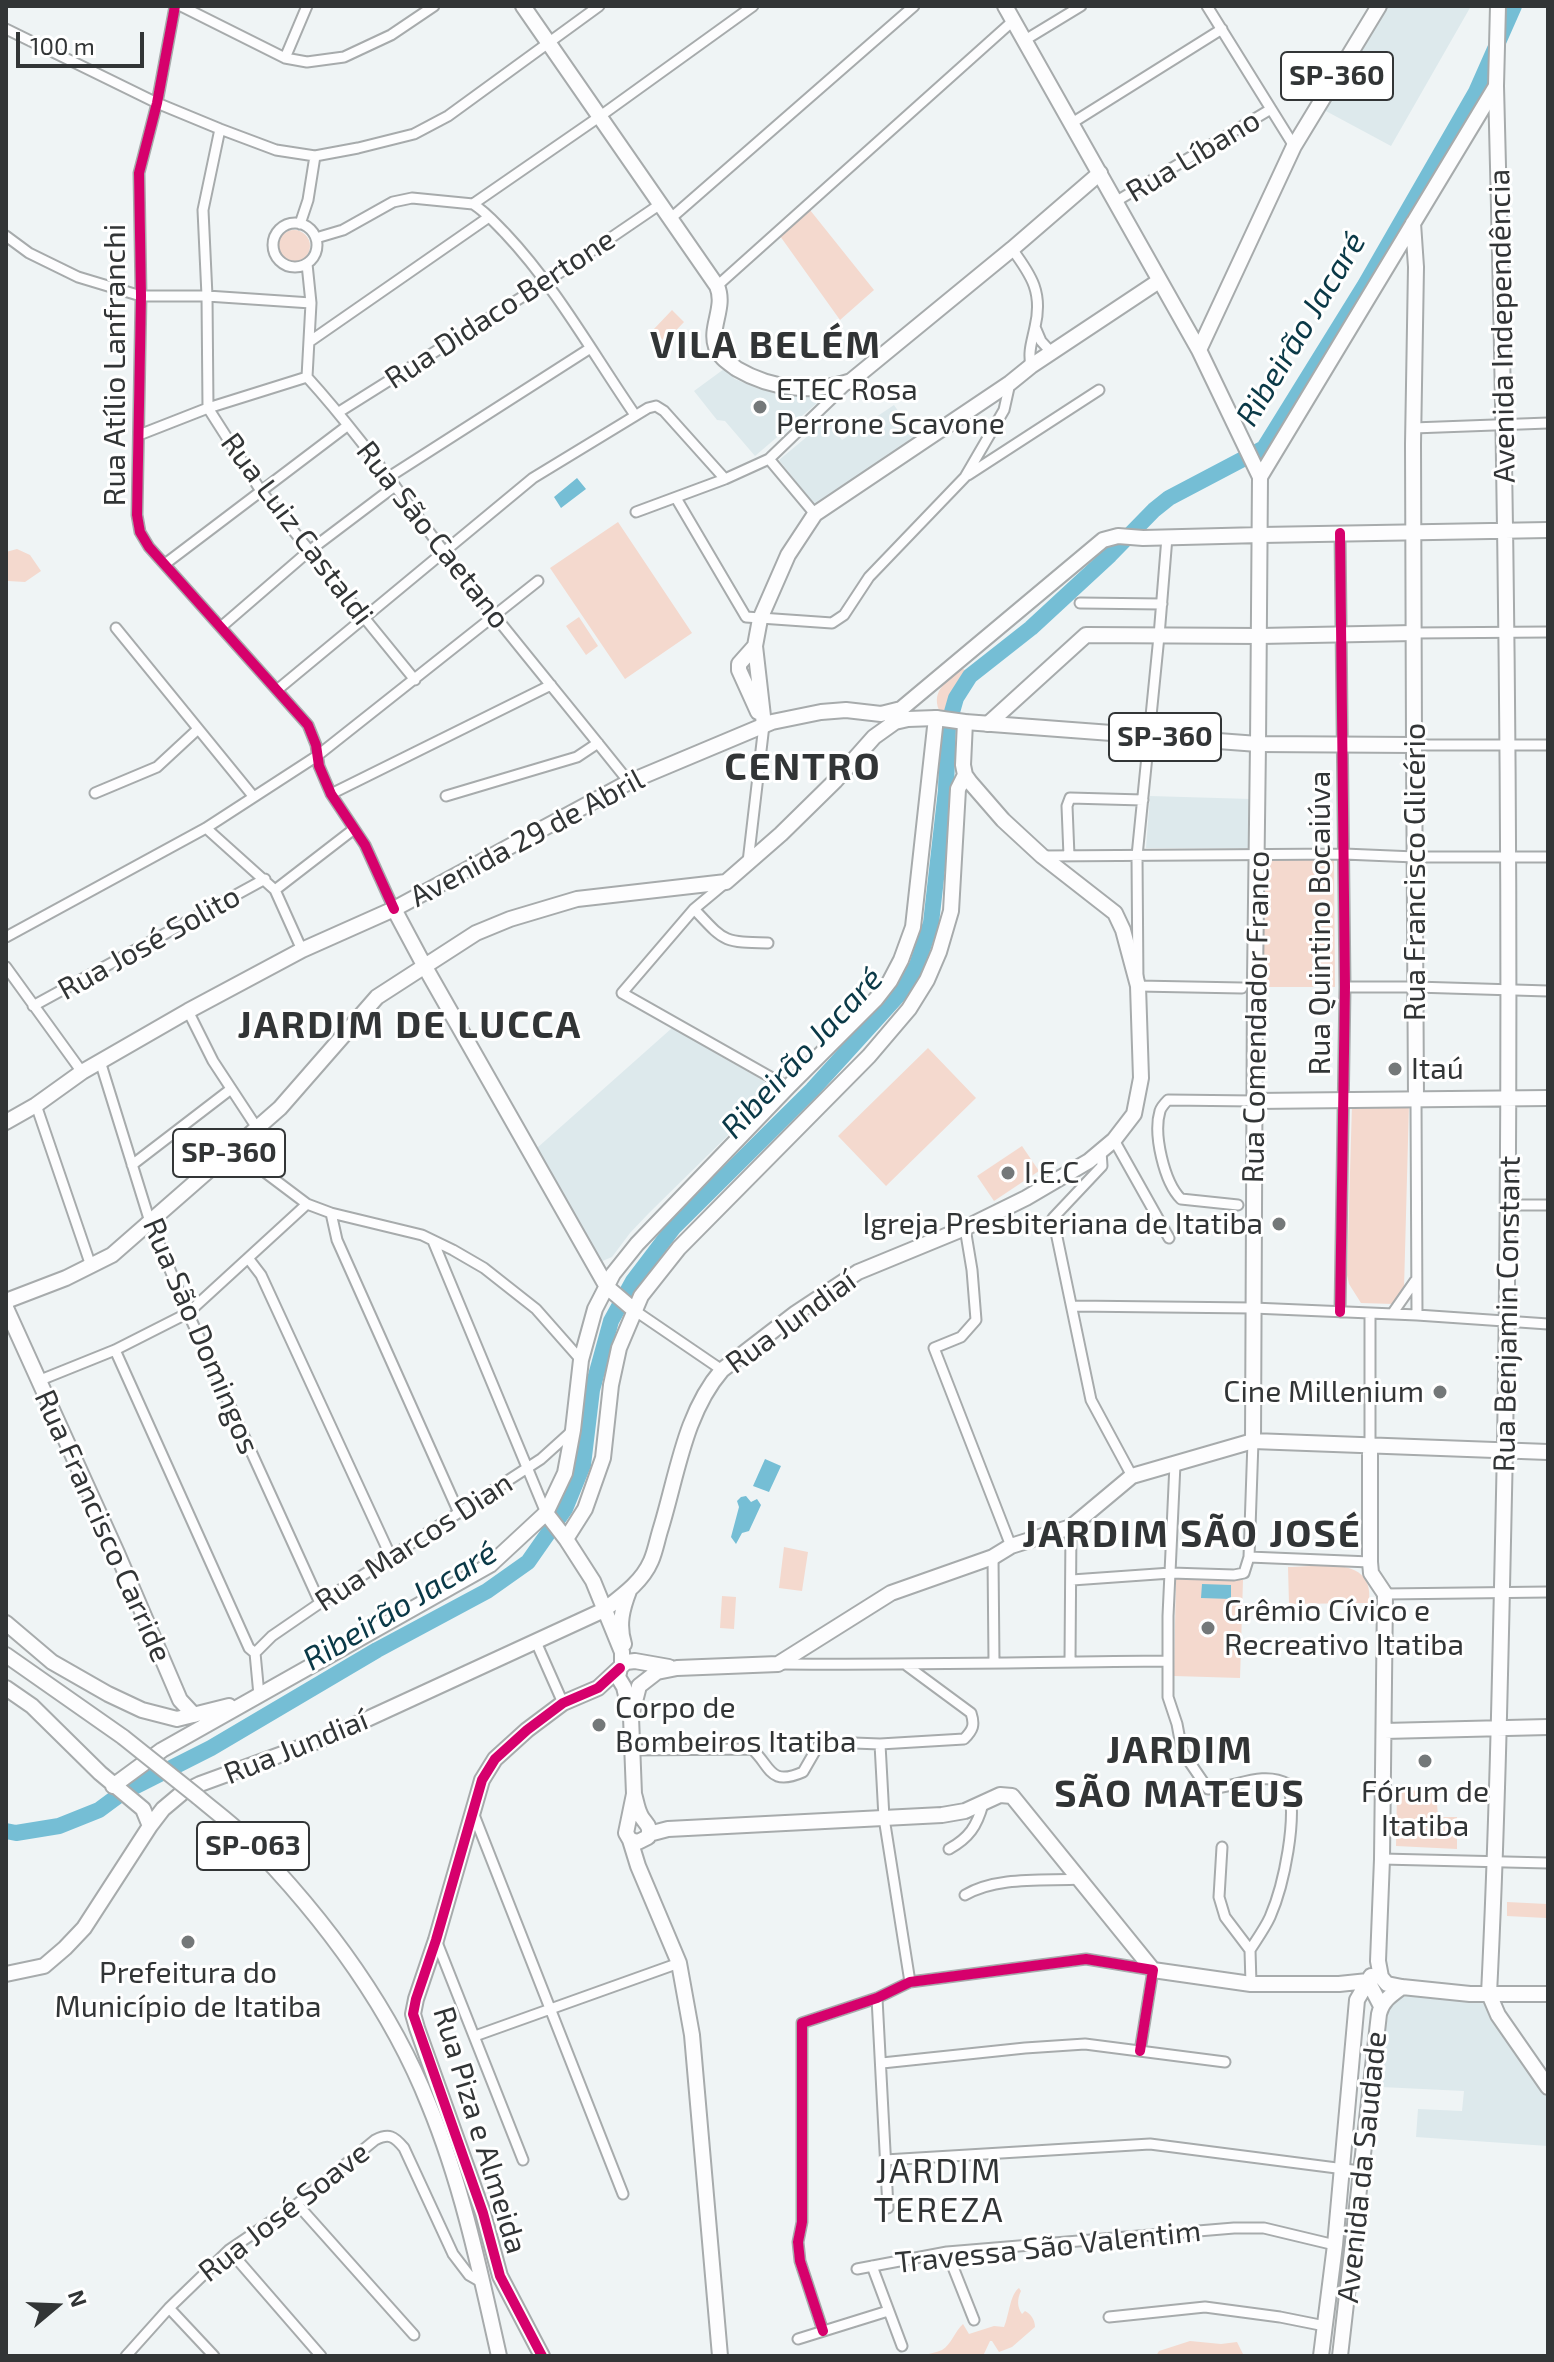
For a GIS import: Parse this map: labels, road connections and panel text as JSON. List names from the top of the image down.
{
  "streets": {
    "main road": [
      "SP-360",
      "Avenida Independência",
      "Avenida 29 de Abril",
      "Rua Francisco Glicério",
      "Rua Comendador Franco",
      "Rua Benjamin Constant",
      "Rua Jundiaí",
      "Rua Francisco Carride",
      "SP-063",
      "Rua Piza e Almeida",
      "Avenida da Saudade"
    ],
    "street": [
      "Rua Líbano",
      "Rua Didaco Bertone",
      "Rua Atílio Lanfranchi",
      "Rua Luiz Castaldi",
      "Rua São Caetano",
      "Rua Quintino Bocaiúva",
      "Rua José Solito",
      "Rua São Domingos",
      "Rua Marcos Dian",
      "Rua José Soave",
      "Travessa São Valentim"
    ]
  },
  "crossings": [
    ["SP-360", "Rua Francisco Glicério"],
    ["SP-360", "Rua Quintino Bocaiúva"],
    ["SP-360", "Rua Comendador Franco"],
    ["SP-360", "Rua São Domingos"],
    ["Rua Didaco Bertone", "Rua São Caetano"],
    ["Avenida Independência", "Rua Benjamin Constant"],
    ["Rua Atílio Lanfranchi", "Avenida 29 de Abril"],
    ["Rua São Caetano", "Avenida 29 de Abril"],
    ["Avenida 29 de Abril", "Rua São Domingos"],
    ["Rua Jundiaí", "SP-063"],
    ["Rua São Domingos", "Rua Marcos Dian"],
    ["SP-063", "Rua José Soave"],
    ["Avenida da Saudade", "Travessa São Valentim"]
  ],
  "districts": [
    "VILA BELÉM",
    "CENTRO",
    "JARDIM DE LUCCA",
    "JARDIM SÃO JOSÉ",
    "JARDIM SÃO MATEUS",
    "JARDIM TEREZA"
  ],
  "water": ["Ribeirão Jacaré"],
  "places": [
    "ETEC Rosa Perrone Scavone",
    "Itaú",
    "I.E.C",
    "Igreja Presbiteriana de Itatiba",
    "Cine Millenium",
    "Grêmio Cívico e Recreativo Itatiba",
    "Corpo de Bombeiros Itatiba",
    "Fórum de Itatiba",
    "Prefeitura do Município de Itatiba"
  ],
  "scale_bar": "100 m",
  "north": "right"
}
